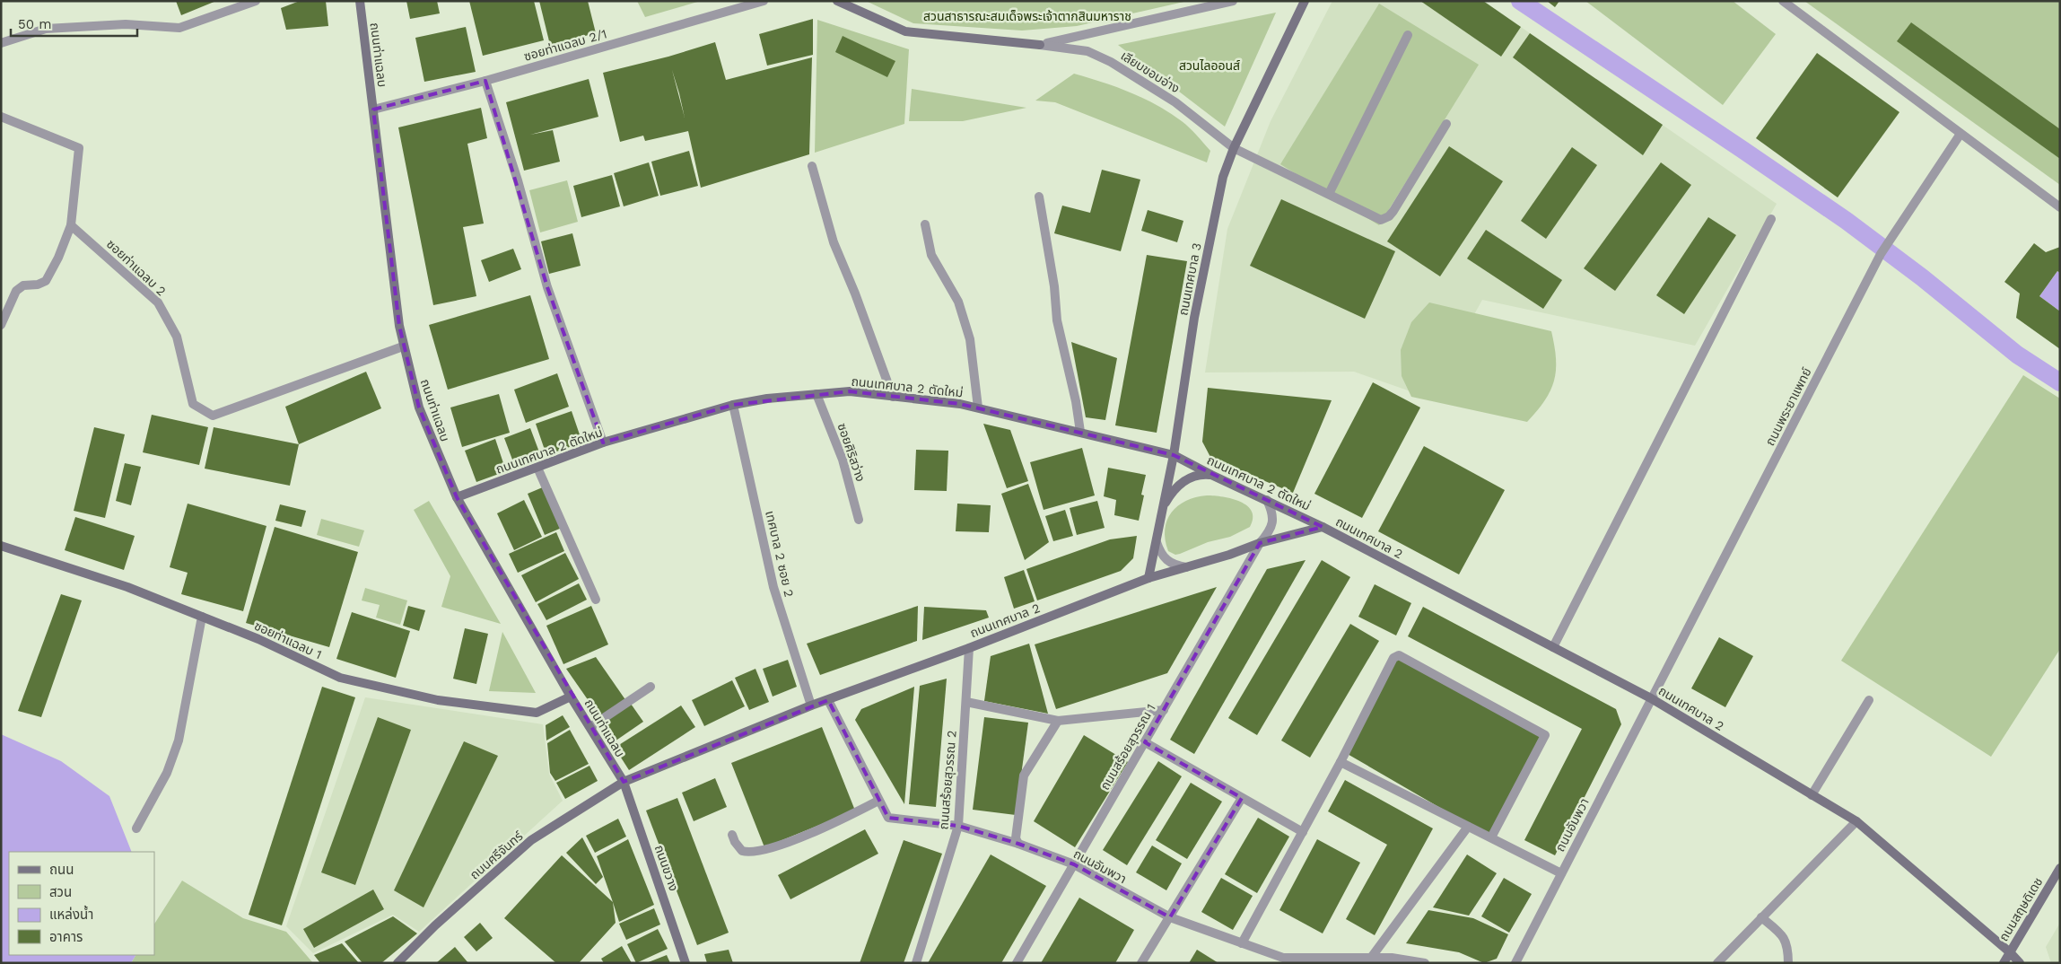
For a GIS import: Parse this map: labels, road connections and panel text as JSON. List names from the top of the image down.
{
  "streets": {
    "street": [
      "ซอยท่าแฉลบ 2/1",
      "ถนนท่าแฉลบ",
      "เลียบขอบอ่าง",
      "ซอยท่าแฉลบ 2",
      "ถนนเทศบาล 3",
      "ถนนเทศบาล 2 ตัดใหม่",
      "ถนนพระยาแพทย์",
      "ซอยศิริสว่าง",
      "ถนนเทศบาล 2",
      "เทศบาล 2 ซอย 2",
      "ซอยท่าแฉลบ 1",
      "ถนนสร้อยสุวรรณ 1",
      "ถนนสร้อยสุวรรณ 2",
      "ถนนอัมพวา",
      "ถนนศรีจันทร์",
      "ถนนขวาง",
      "ถนนสฤษดิเดช"
    ]
  },
  "crossings": [
    ["ซอยท่าแฉลบ 2/1", "ถนนท่าแฉลบ"],
    ["ถนนท่าแฉลบ", "ซอยท่าแฉลบ 2"],
    ["ถนนท่าแฉลบ", "ถนนเทศบาล 2 ตัดใหม่"],
    ["ถนนท่าแฉลบ", "ถนนเทศบาล 2"],
    ["ถนนท่าแฉลบ", "ซอยท่าแฉลบ 1"],
    ["ถนนท่าแฉลบ", "ถนนศรีจันทร์"],
    ["ถนนท่าแฉลบ", "ถนนขวาง"],
    ["เลียบขอบอ่าง", "ถนนเทศบาล 3"],
    ["ถนนเทศบาล 3", "ถนนเทศบาล 2 ตัดใหม่"],
    ["ถนนเทศบาล 3", "ถนนเทศบาล 2"],
    ["ถนนเทศบาล 3", "ถนนสร้อยสุวรรณ 1"],
    ["ถนนเทศบาล 2 ตัดใหม่", "ซอยศิริสว่าง"],
    ["ถนนเทศบาล 2 ตัดใหม่", "ถนนเทศบาล 2"],
    ["ถนนเทศบาล 2 ตัดใหม่", "เทศบาล 2 ซอย 2"],
    ["ถนนเทศบาล 2 ตัดใหม่", "ถนนสร้อยสุวรรณ 1"],
    ["ถนนพระยาแพทย์", "ถนนเทศบาล 2"],
    ["ถนนพระยาแพทย์", "ถนนอัมพวา"],
    ["ถนนเทศบาล 2", "เทศบาล 2 ซอย 2"],
    ["ถนนเทศบาล 2", "ถนนสร้อยสุวรรณ 1"],
    ["ถนนเทศบาล 2", "ถนนสร้อยสุวรรณ 2"],
    ["ถนนเทศบาล 2", "ถนนอัมพวา"],
    ["ถนนเทศบาล 2", "ถนนศรีจันทร์"],
    ["ถนนเทศบาล 2", "ถนนขวาง"],
    ["ถนนเทศบาล 2", "ถนนสฤษดิเดช"],
    ["ถนนสร้อยสุวรรณ 1", "ถนนอัมพวา"],
    ["ถนนสร้อยสุวรรณ 2", "ถนนอัมพวา"],
    ["ถนนศรีจันทร์", "ถนนขวาง"]
  ],
  "parks": ["สวนสาธารณะสมเด็จพระเจ้าตากสินมหาราช", "สวนไลออนส์"],
  "legend": [
    "ถนน",
    "สวน",
    "แหล่งน้ำ",
    "อาคาร"
  ],
  "scale_bar": "50 m"
}
